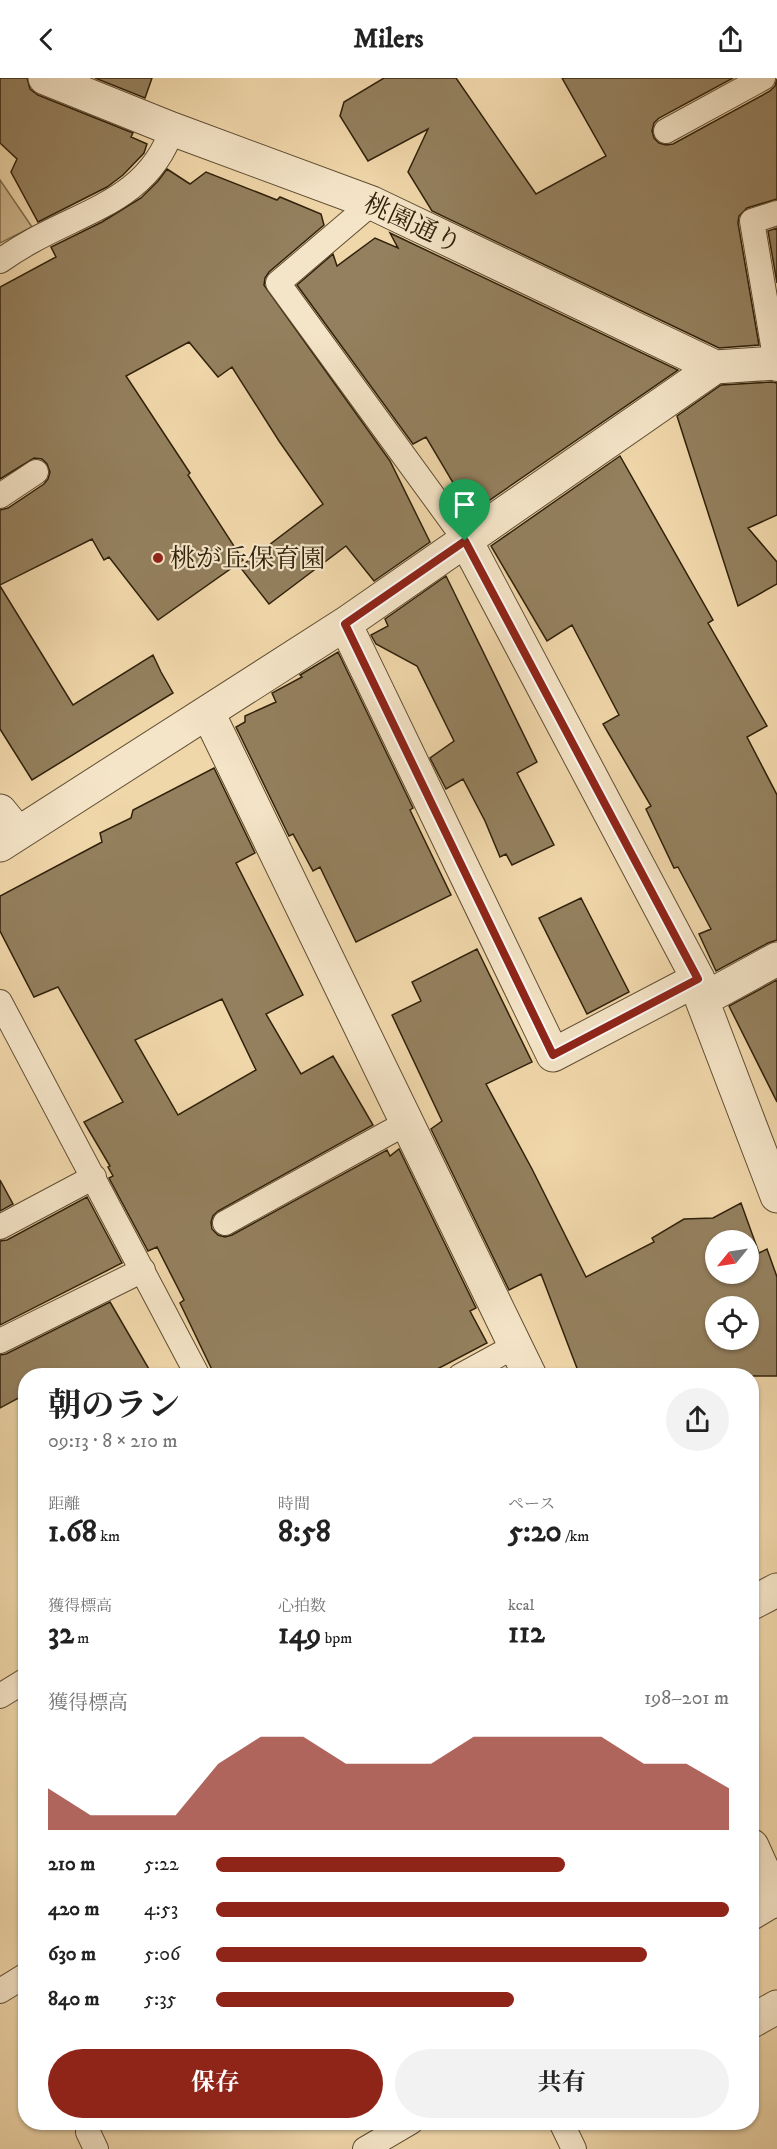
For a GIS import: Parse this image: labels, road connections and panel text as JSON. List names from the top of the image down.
{
  "streets": {
    "street": ["桃園通り"]
  },
  "places": ["桃が丘保育園"],
  "north": "bottom left",
  "page": {
    "header": "Milers",
    "heading": ["朝のラン", "09:13 · 8 × 210 m"],
    "stats": [
      ["距離", "1.68 km"],
      ["時間", "8:58"],
      ["ペース", "5:20 /km"],
      ["獲得標高", "32 m"],
      ["心拍数", "149 bpm"],
      ["kcal", "112"]
    ],
    "chart": ["獲得標高", "198–201 m"],
    "list": [
      {
        "name": "210 m",
        "note": "5:22"
      },
      {
        "name": "420 m",
        "note": "4:53"
      },
      {
        "name": "630 m",
        "note": "5:06"
      },
      {
        "name": "840 m",
        "note": "5:35"
      }
    ],
    "buttons": ["保存", "共有"]
  }
}
